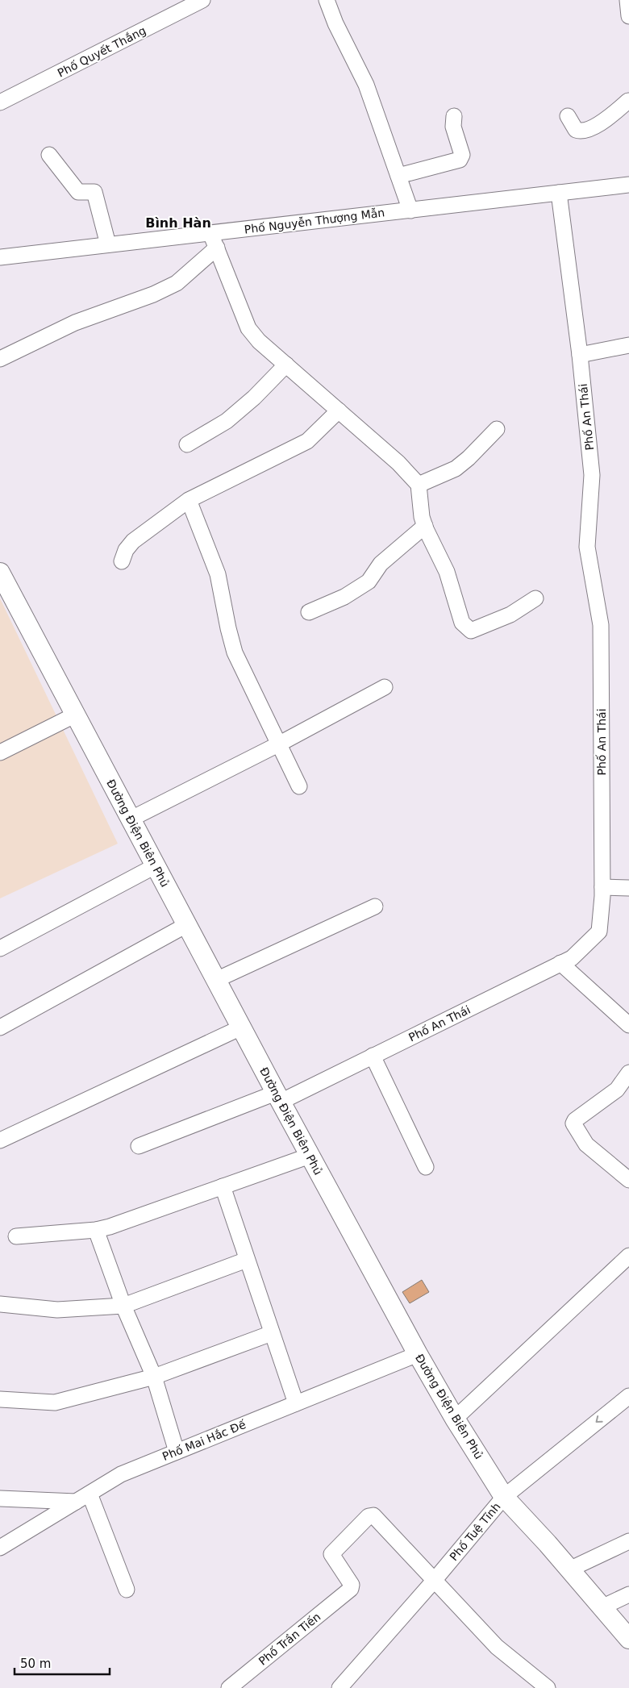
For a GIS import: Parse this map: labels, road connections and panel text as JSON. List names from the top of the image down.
{
  "streets": {
    "main road": ["Đường Điện Biên Phủ"],
    "street": [
      "Phố Quyết Thắng",
      "Phố Nguyễn Thượng Mẫn",
      "Phố An Thái",
      "Phố Mai Hắc Đế",
      "Phố Tuệ Tĩnh",
      "Phố Trần Tiến"
    ]
  },
  "crossings": [
    ["Phố Nguyễn Thượng Mẫn", "Phố An Thái"],
    ["Phố An Thái", "Đường Điện Biên Phủ"],
    ["Đường Điện Biên Phủ", "Phố Mai Hắc Đế"],
    ["Đường Điện Biên Phủ", "Phố Tuệ Tĩnh"],
    ["Phố Tuệ Tĩnh", "Phố Trần Tiến"]
  ],
  "districts": ["Bình Hàn"],
  "scale_bar": "50 m"
}
